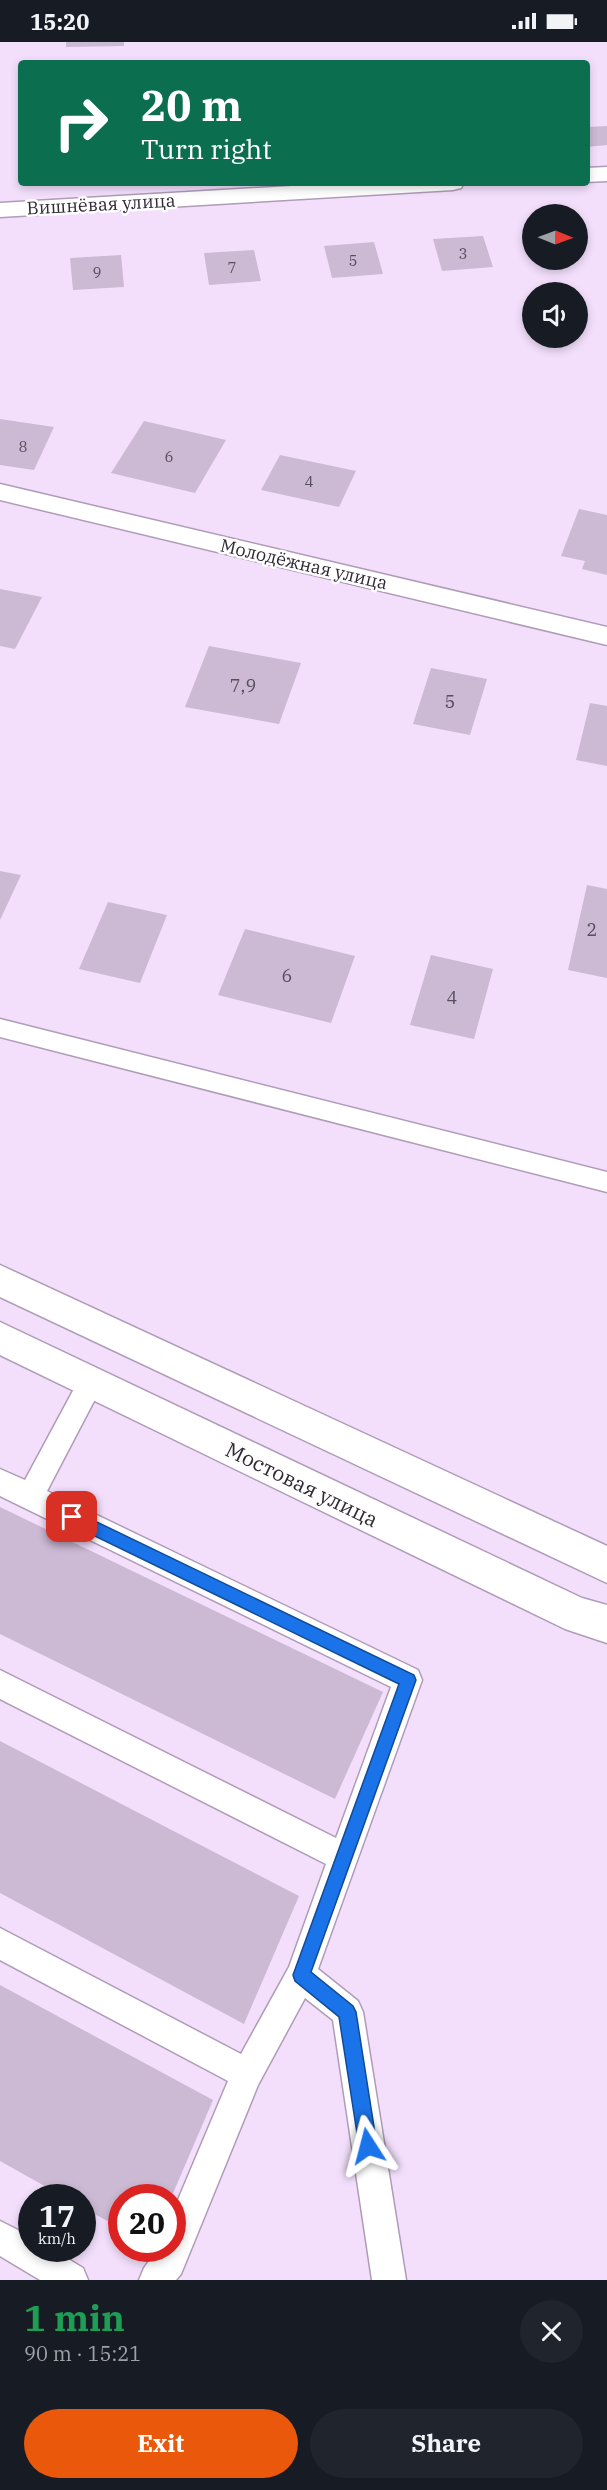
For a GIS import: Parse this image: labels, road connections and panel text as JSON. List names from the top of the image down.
{
  "streets": {
    "street": ["Вишнёвая улица", "Молодёжная улица", "Мостовая улица"]
  },
  "house_numbers": [
    "3",
    "5",
    "7",
    "9",
    "8",
    "6",
    "4",
    "7,9",
    "5",
    "2",
    "6",
    "4"
  ],
  "north": "right",
  "page": {
    "status": "15:20",
    "turn": ["20 m", "Turn right"],
    "speed": "17 km/h",
    "limit": "20",
    "heading": ["1 min", "90 m · 15:21"],
    "buttons": ["Exit", "Share"]
  }
}
